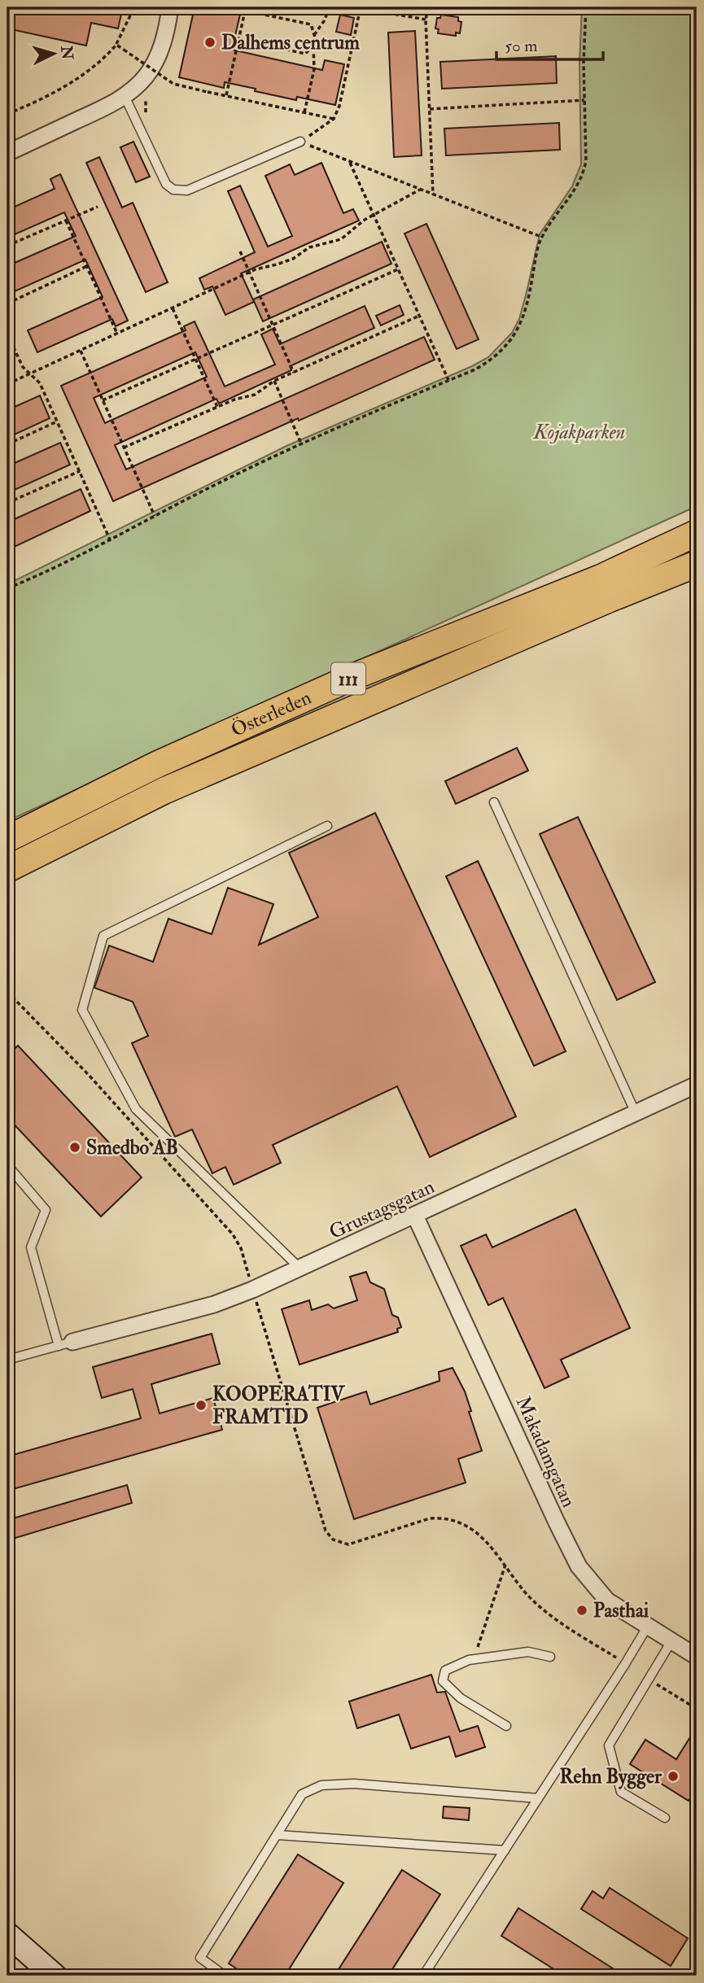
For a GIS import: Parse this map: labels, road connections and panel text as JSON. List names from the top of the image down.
{
  "streets": {
    "main road": ["111", "Österleden"],
    "street": ["Grustagsgatan", "Makadamgatan"]
  },
  "crossings": [
    ["Grustagsgatan", "Makadamgatan"]
  ],
  "parks": ["Kojakparken"],
  "places": [
    "Dalhems centrum",
    "Smedbo AB",
    "KOOPERATIV FRAMTID",
    "Pasthai",
    "Rehn Bygger"
  ],
  "scale_bar": "50 m",
  "north": "right"
}
